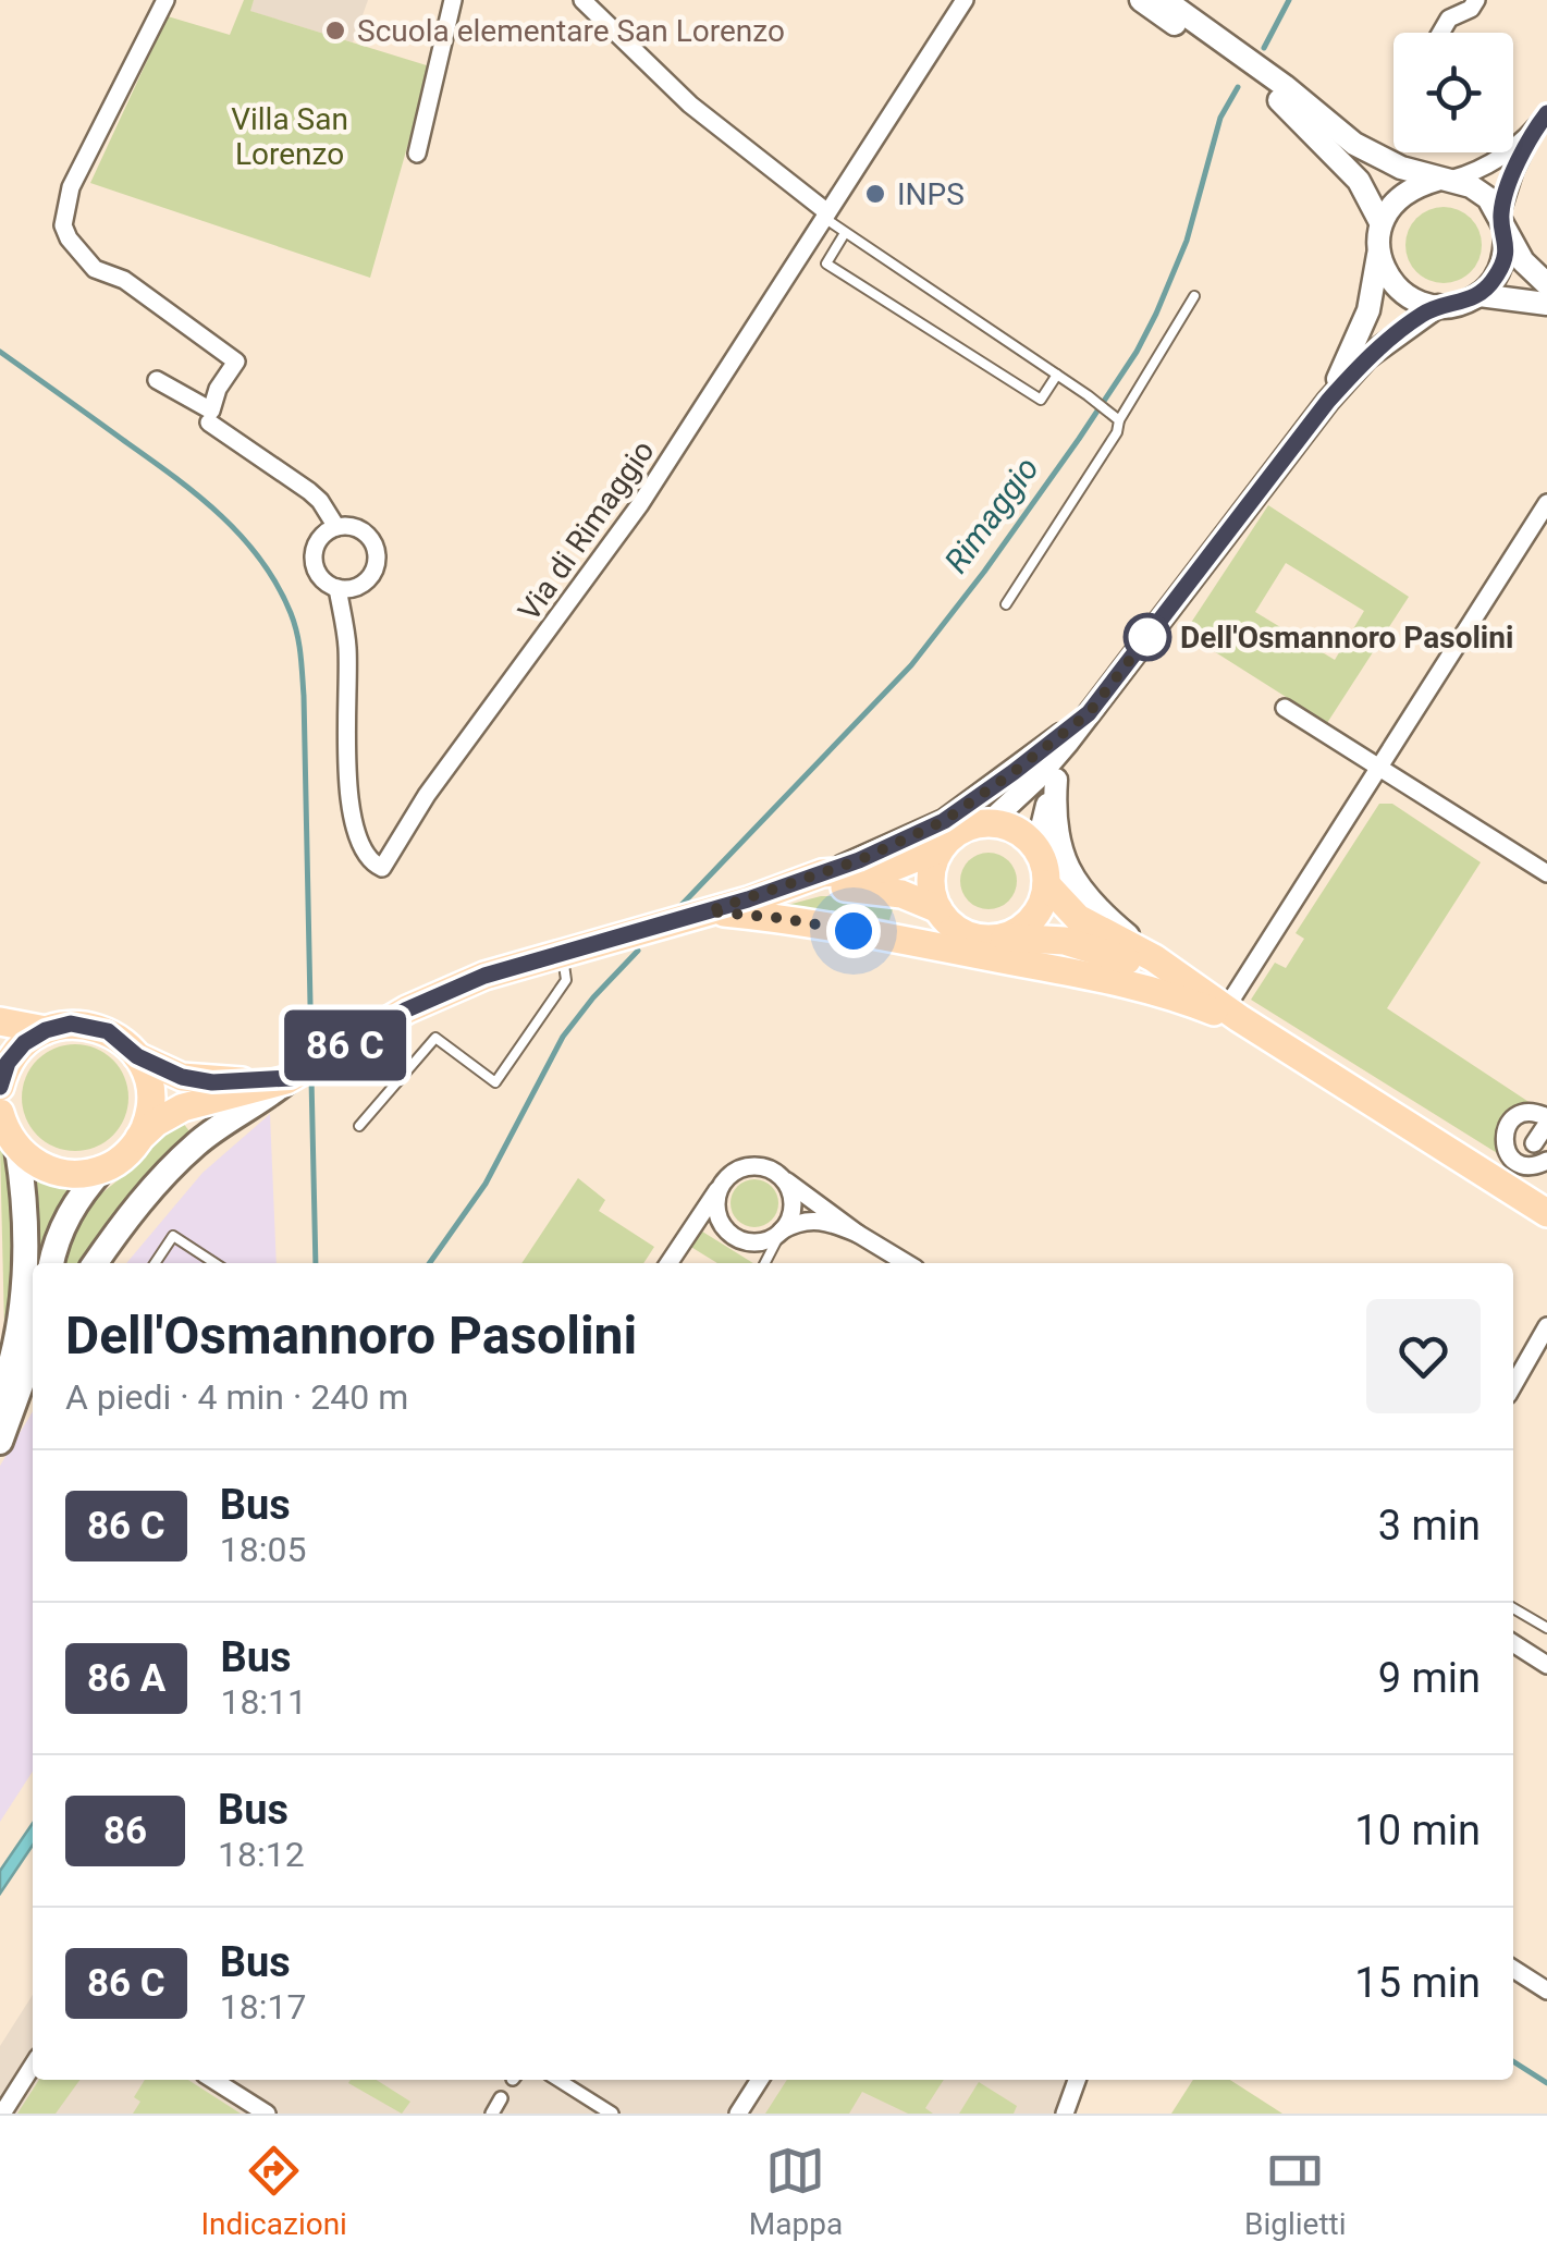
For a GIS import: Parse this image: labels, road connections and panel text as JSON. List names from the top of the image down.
{
  "streets": {
    "street": ["Via di Rimaggio"]
  },
  "water": ["Rimaggio"],
  "parks": ["Villa San Lorenzo"],
  "places": ["Scuola elementare San Lorenzo", "INPS", "Dell'Osmannoro Pasolini"],
  "page": {
    "on_map": "86 C",
    "heading": ["Dell'Osmannoro Pasolini", "A piedi · 4 min · 240 m"],
    "list": [
      {
        "mark": "86 C",
        "name": "Bus",
        "note": "18:05",
        "value": "3 min"
      },
      {
        "mark": "86 A",
        "name": "Bus",
        "note": "18:11",
        "value": "9 min"
      },
      {
        "mark": "86",
        "name": "Bus",
        "note": "18:12",
        "value": "10 min"
      },
      {
        "mark": "86 C",
        "name": "Bus",
        "note": "18:17",
        "value": "15 min"
      }
    ],
    "tabs": ["Indicazioni", "Mappa", "Biglietti"]
  }
}
